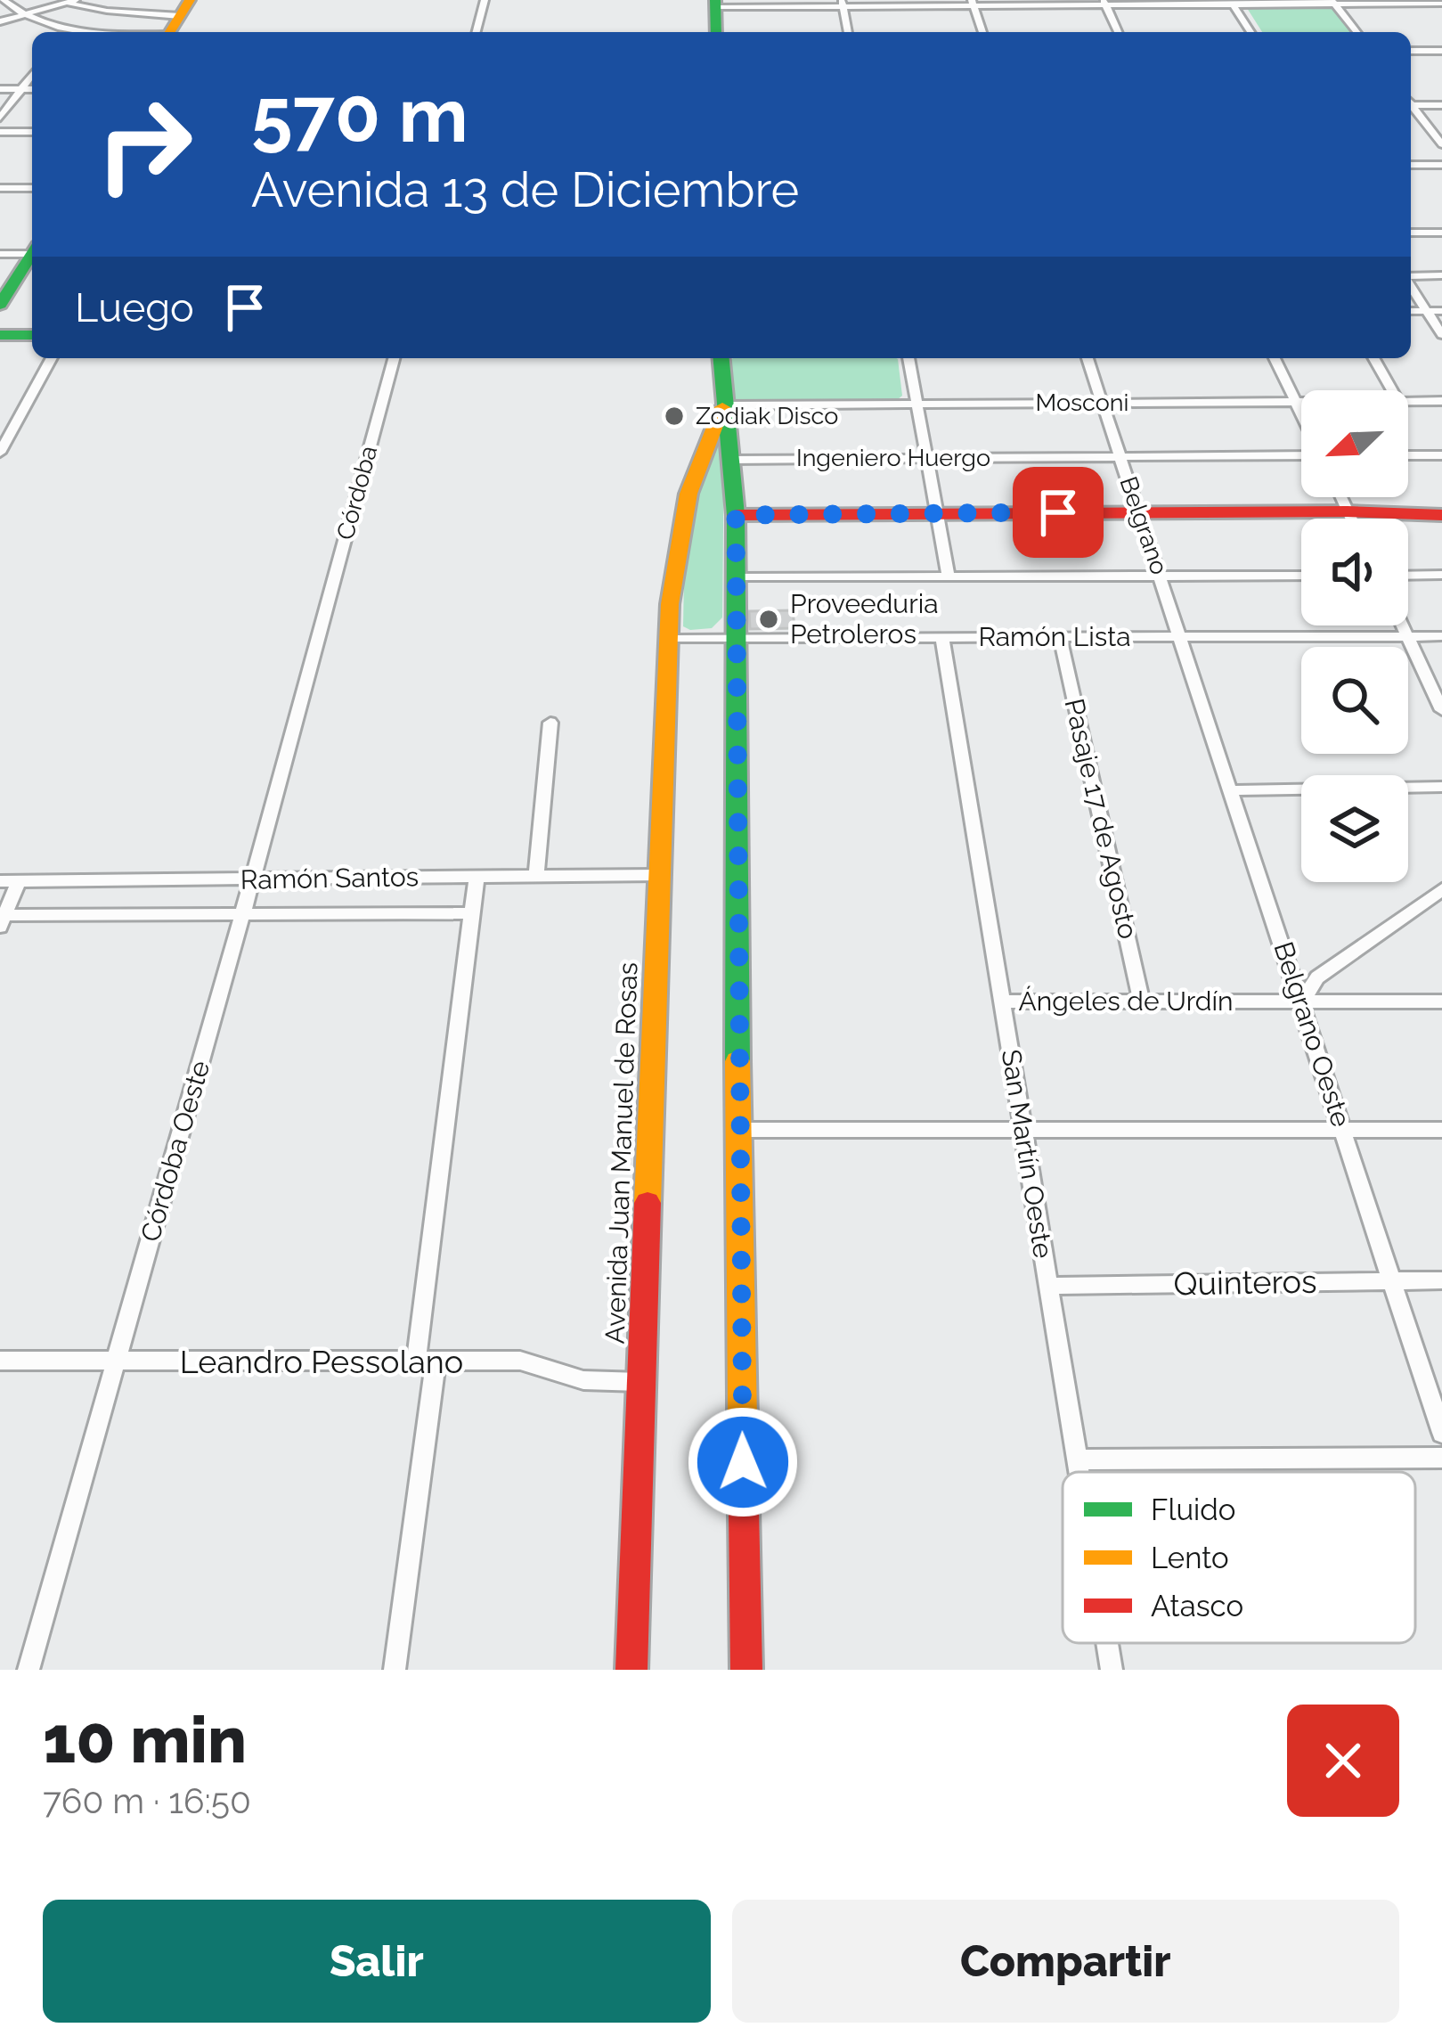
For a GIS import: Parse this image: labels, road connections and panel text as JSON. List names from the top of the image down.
{
  "streets": {
    "street": [
      "Mosconi",
      "Ingeniero Huergo",
      "Córdoba",
      "Belgrano",
      "Ramón Lista",
      "Pasaje 17 de Agosto",
      "Ramón Santos",
      "Ángeles de Urdín",
      "Belgrano Oeste",
      "Córdoba Oeste",
      "Avenida Juan Manuel de Rosas",
      "San Martín Oeste",
      "Quinteros",
      "Leandro Pessolano"
    ]
  },
  "crossings": [
    ["Mosconi", "Belgrano"],
    ["Mosconi", "Avenida Juan Manuel de Rosas"],
    ["Ingeniero Huergo", "Belgrano"],
    ["Córdoba", "Córdoba Oeste"],
    ["Belgrano", "Ramón Lista"],
    ["Belgrano", "Belgrano Oeste"],
    ["Ramón Lista", "Pasaje 17 de Agosto"],
    ["Ramón Lista", "Belgrano Oeste"],
    ["Ramón Lista", "Avenida Juan Manuel de Rosas"],
    ["Ramón Lista", "San Martín Oeste"],
    ["Pasaje 17 de Agosto", "Ángeles de Urdín"],
    ["Ramón Santos", "Córdoba Oeste"],
    ["Ramón Santos", "Avenida Juan Manuel de Rosas"],
    ["Ángeles de Urdín", "Belgrano Oeste"],
    ["Ángeles de Urdín", "San Martín Oeste"],
    ["Belgrano Oeste", "Quinteros"],
    ["Córdoba Oeste", "Leandro Pessolano"],
    ["Avenida Juan Manuel de Rosas", "Leandro Pessolano"],
    ["San Martín Oeste", "Quinteros"]
  ],
  "places": ["Zodiak Disco", "Proveeduria Petroleros"],
  "legend": ["Fluido", "Lento", "Atasco"],
  "north": "bottom left",
  "page": {
    "turn": ["570 m", "Avenida 13 de Diciembre"],
    "then": "Luego",
    "heading": ["10 min", "760 m · 16:50"],
    "buttons": ["Salir", "Compartir"]
  }
}
